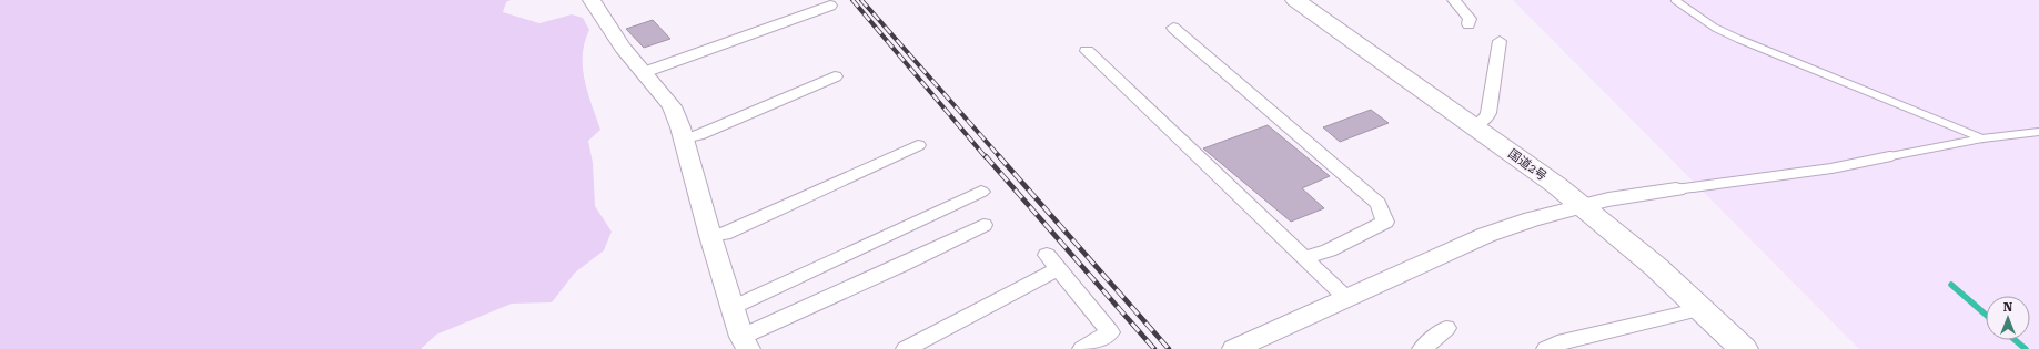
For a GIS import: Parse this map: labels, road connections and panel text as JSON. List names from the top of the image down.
{
  "streets": {
    "highway": ["国道2号"]
  },
  "north": "top"
}
